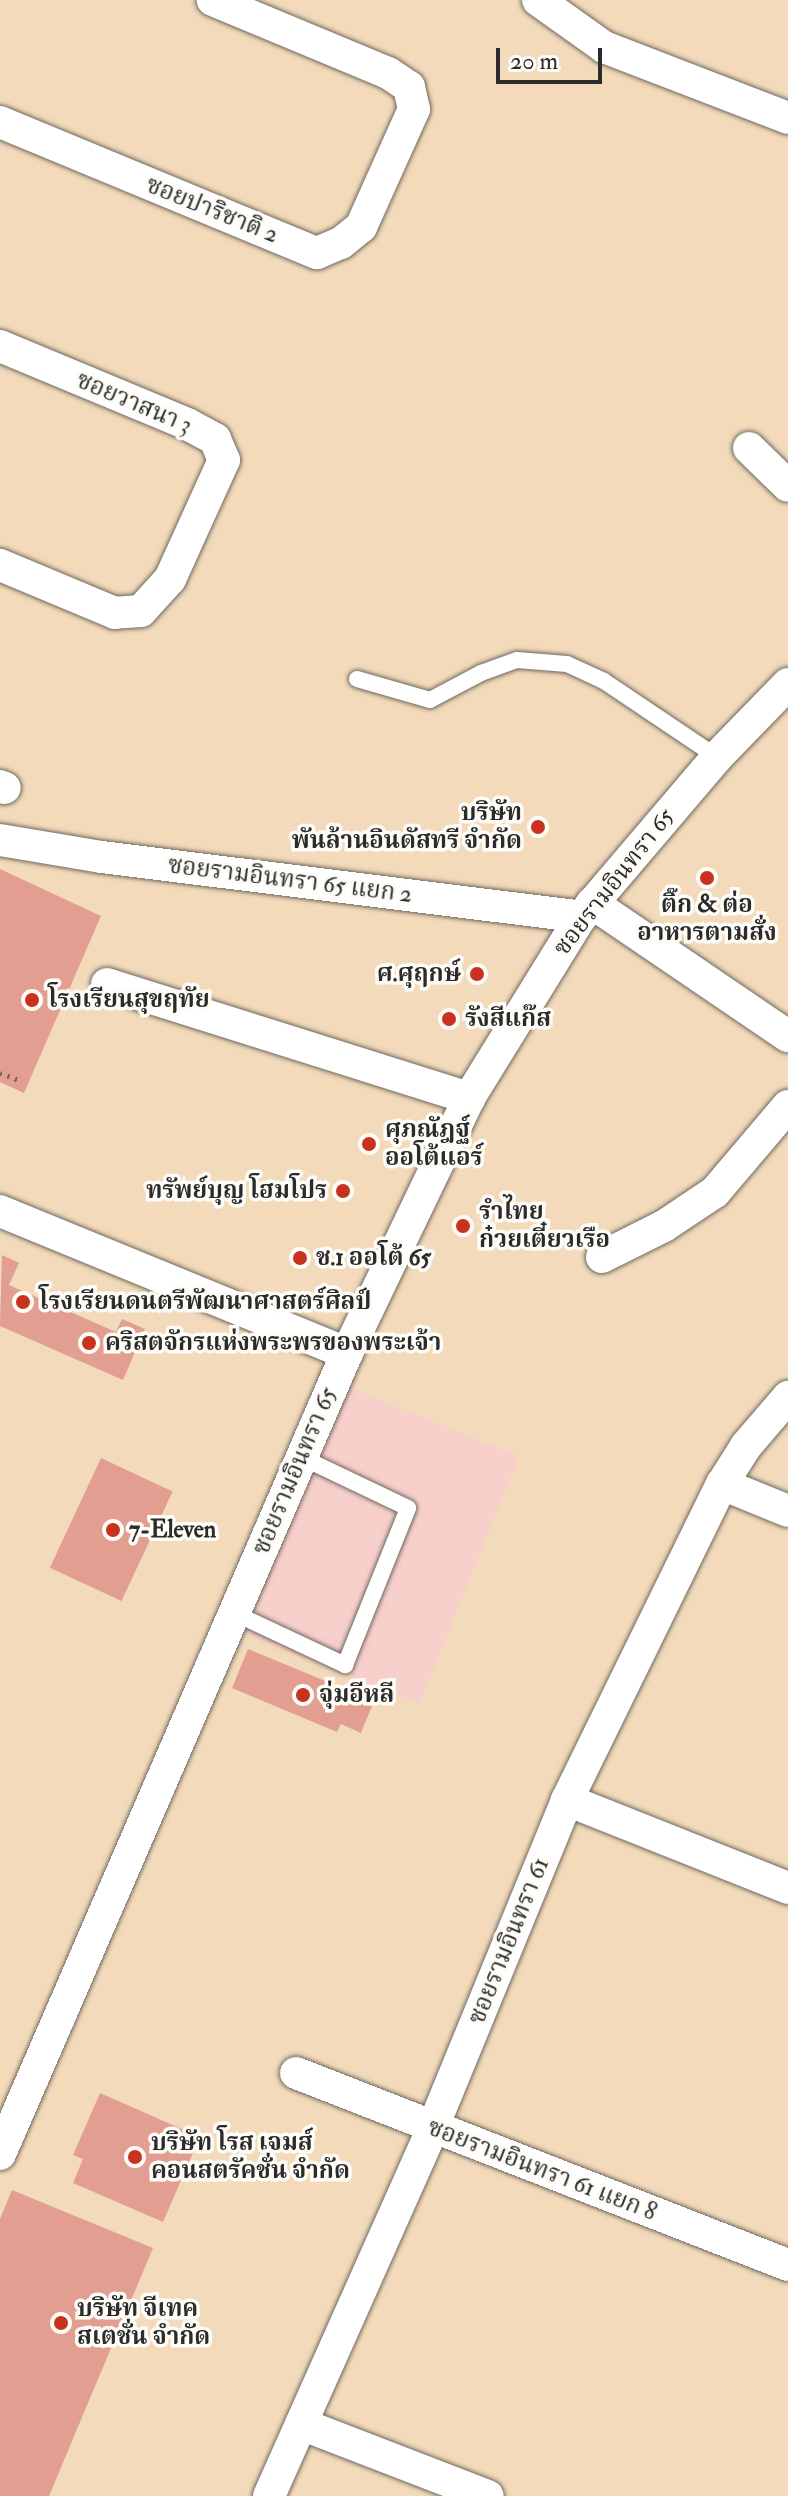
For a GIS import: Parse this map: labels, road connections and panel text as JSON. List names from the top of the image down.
{
  "streets": {
    "street": [
      "ซอยปาริชาติ 2",
      "ซอยวาสนา 3",
      "ซอยรามอินทรา 65 แยก 2",
      "ซอยรามอินทรา 65",
      "ซอยรามอินทรา 61",
      "ซอยรามอินทรา 61 แยก 8"
    ]
  },
  "crossings": [
    ["ซอยรามอินทรา 65 แยก 2", "ซอยรามอินทรา 65"],
    ["ซอยรามอินทรา 61", "ซอยรามอินทรา 61 แยก 8"]
  ],
  "places": [
    "บริษัท พันล้านอินดัสทรี จำกัด",
    "ติ๊ก & ต่อ อาหารตามสั่ง",
    "ศ.ศุฤกษ์",
    "โรงเรียนสุขฤทัย",
    "รังสีแก๊ส",
    "ศุภณัฎฐ์ ออโต้แอร์",
    "ทรัพย์บุญ โฮมโปร",
    "รำไทย ก๋วยเตี๋ยวเรือ",
    "ช.1 ออโต้ 65",
    "โรงเรียนดนตรีพัฒนาศาสตร์ศิลป์",
    "คริสตจักรแห่งพระพรของพระเจ้า",
    "7-Eleven",
    "จุ่มอีหลี",
    "บริษัท โรส เจมส์ คอนสตรัคชั่น จำกัด",
    "บริษัท จีเทค สเตชั่น จำกัด"
  ],
  "scale_bar": "20 m"
}
